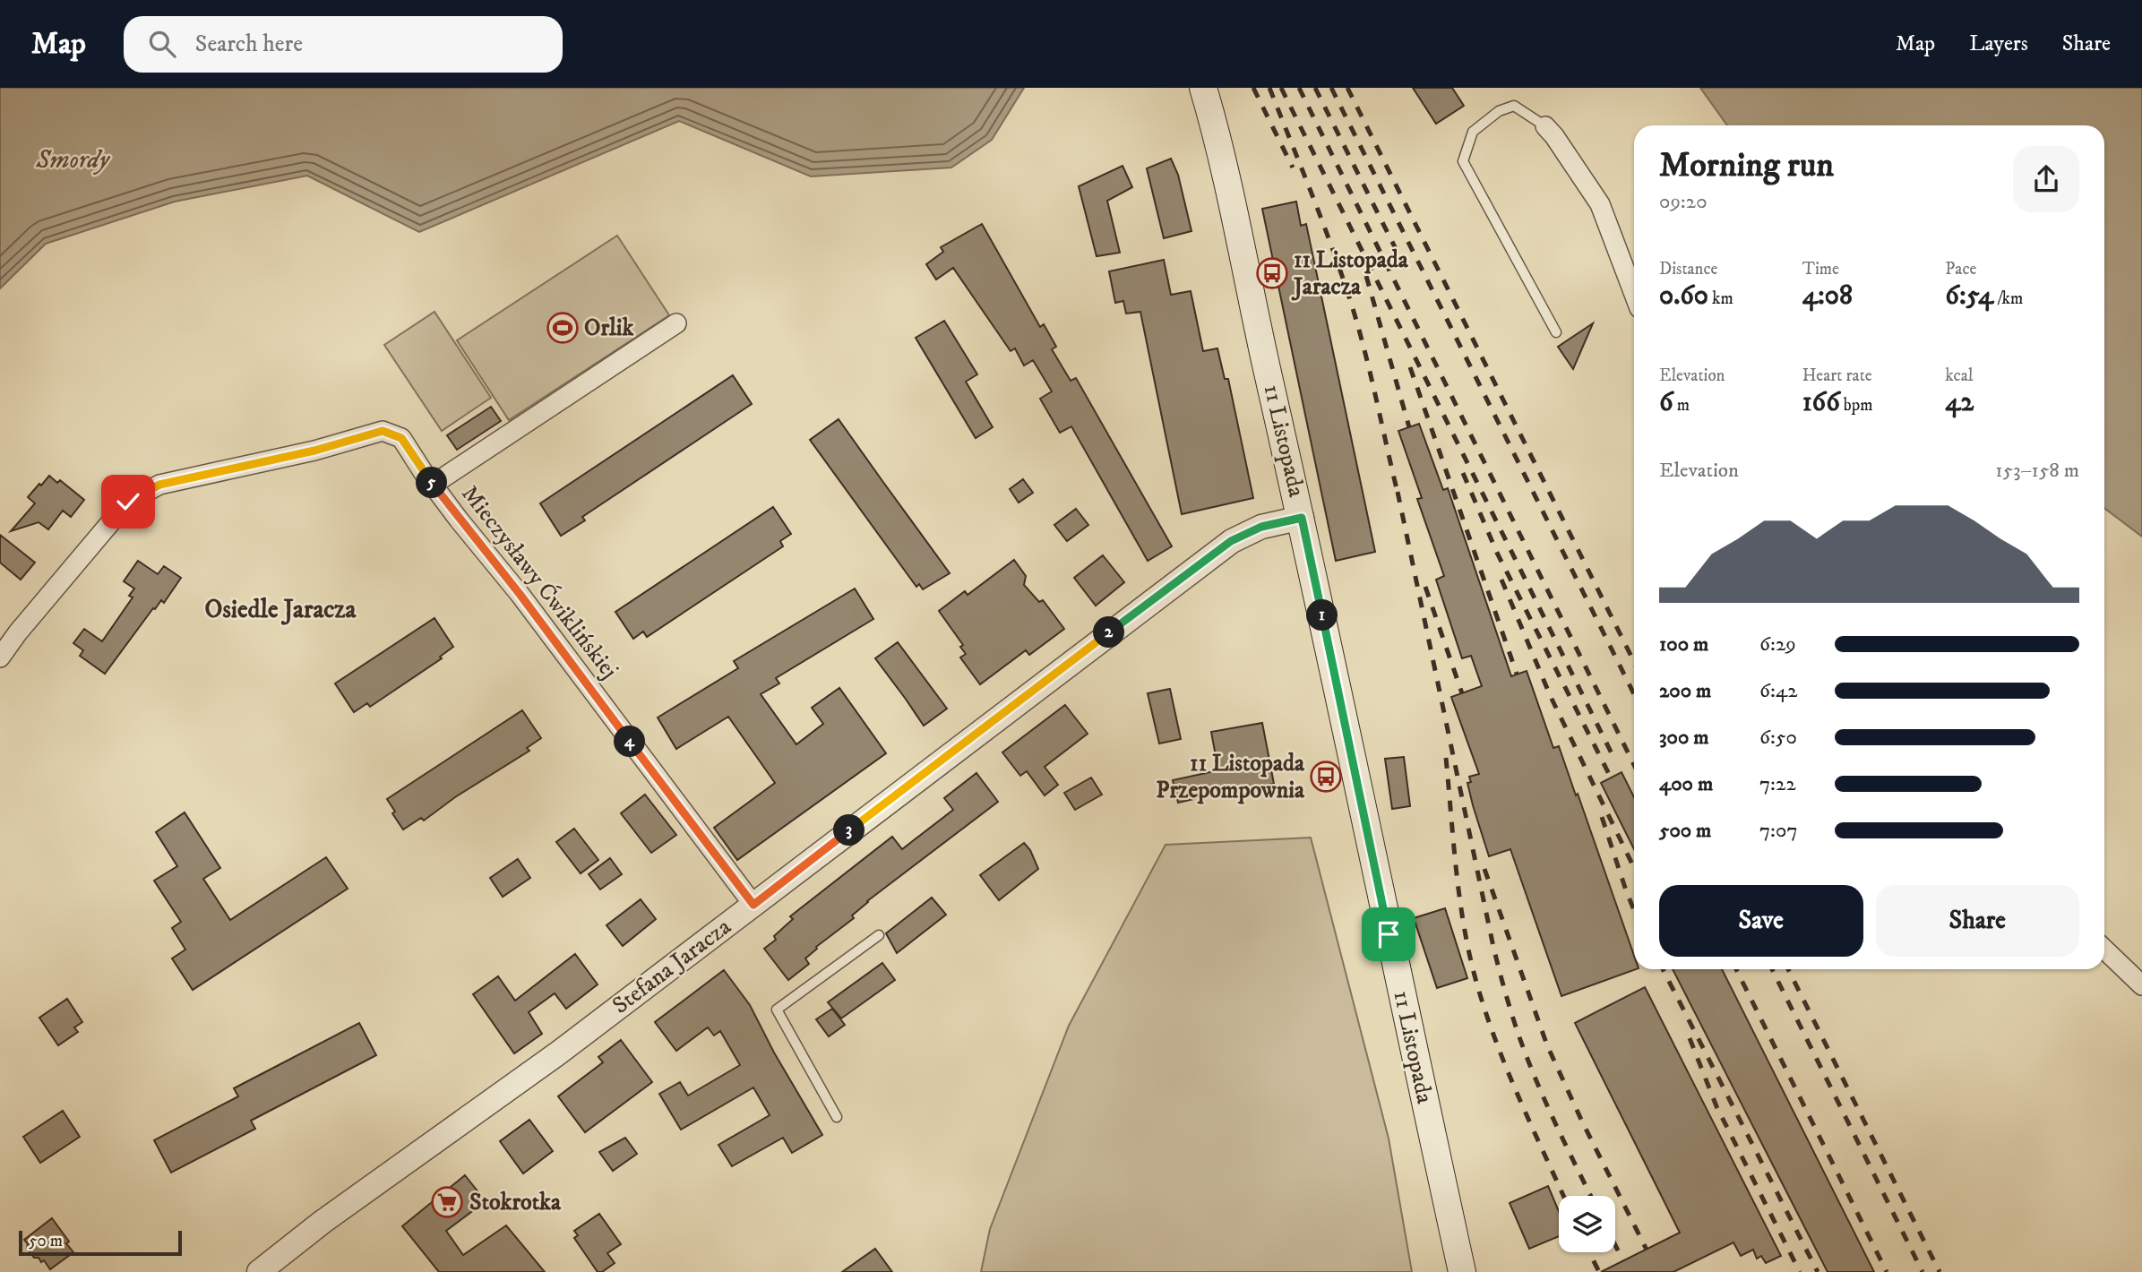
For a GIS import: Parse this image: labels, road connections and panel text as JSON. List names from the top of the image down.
{
  "streets": {
    "main road": ["11 Listopada"],
    "street": ["Mieczysławy Ćwiklińskiej", "Stefana Jaracza"]
  },
  "crossings": [
    ["11 Listopada", "Stefana Jaracza"],
    ["Mieczysławy Ćwiklińskiej", "Stefana Jaracza"]
  ],
  "districts": ["Osiedle Jaracza"],
  "water": ["Smordy"],
  "places": {
    "bus stop": ["11 Listopada Jaracza", "11 Listopada Przepompownia"],
    "sports": ["Orlik"],
    "supermarket": ["Stokrotka"]
  },
  "scale_bar": "50 m",
  "page": {
    "header": "Map",
    "search": "Search here",
    "nav": ["Map", "Layers", "Share"],
    "heading": ["Morning run", "09:20"],
    "stats": [
      ["Distance", "0.60 km"],
      ["Time", "4:08"],
      ["Pace", "6:54 /km"],
      ["Elevation", "6 m"],
      ["Heart rate", "166 bpm"],
      ["kcal", "42"]
    ],
    "chart": ["Elevation", "153–158 m"],
    "pins": [
      "5",
      "1",
      "2",
      "4",
      "3"
    ],
    "list": [
      {
        "name": "100 m",
        "note": "6:29"
      },
      {
        "name": "200 m",
        "note": "6:42"
      },
      {
        "name": "300 m",
        "note": "6:50"
      },
      {
        "name": "400 m",
        "note": "7:22"
      },
      {
        "name": "500 m",
        "note": "7:07"
      }
    ],
    "buttons": ["Save", "Share"],
    "scale": "50 m"
  }
}
